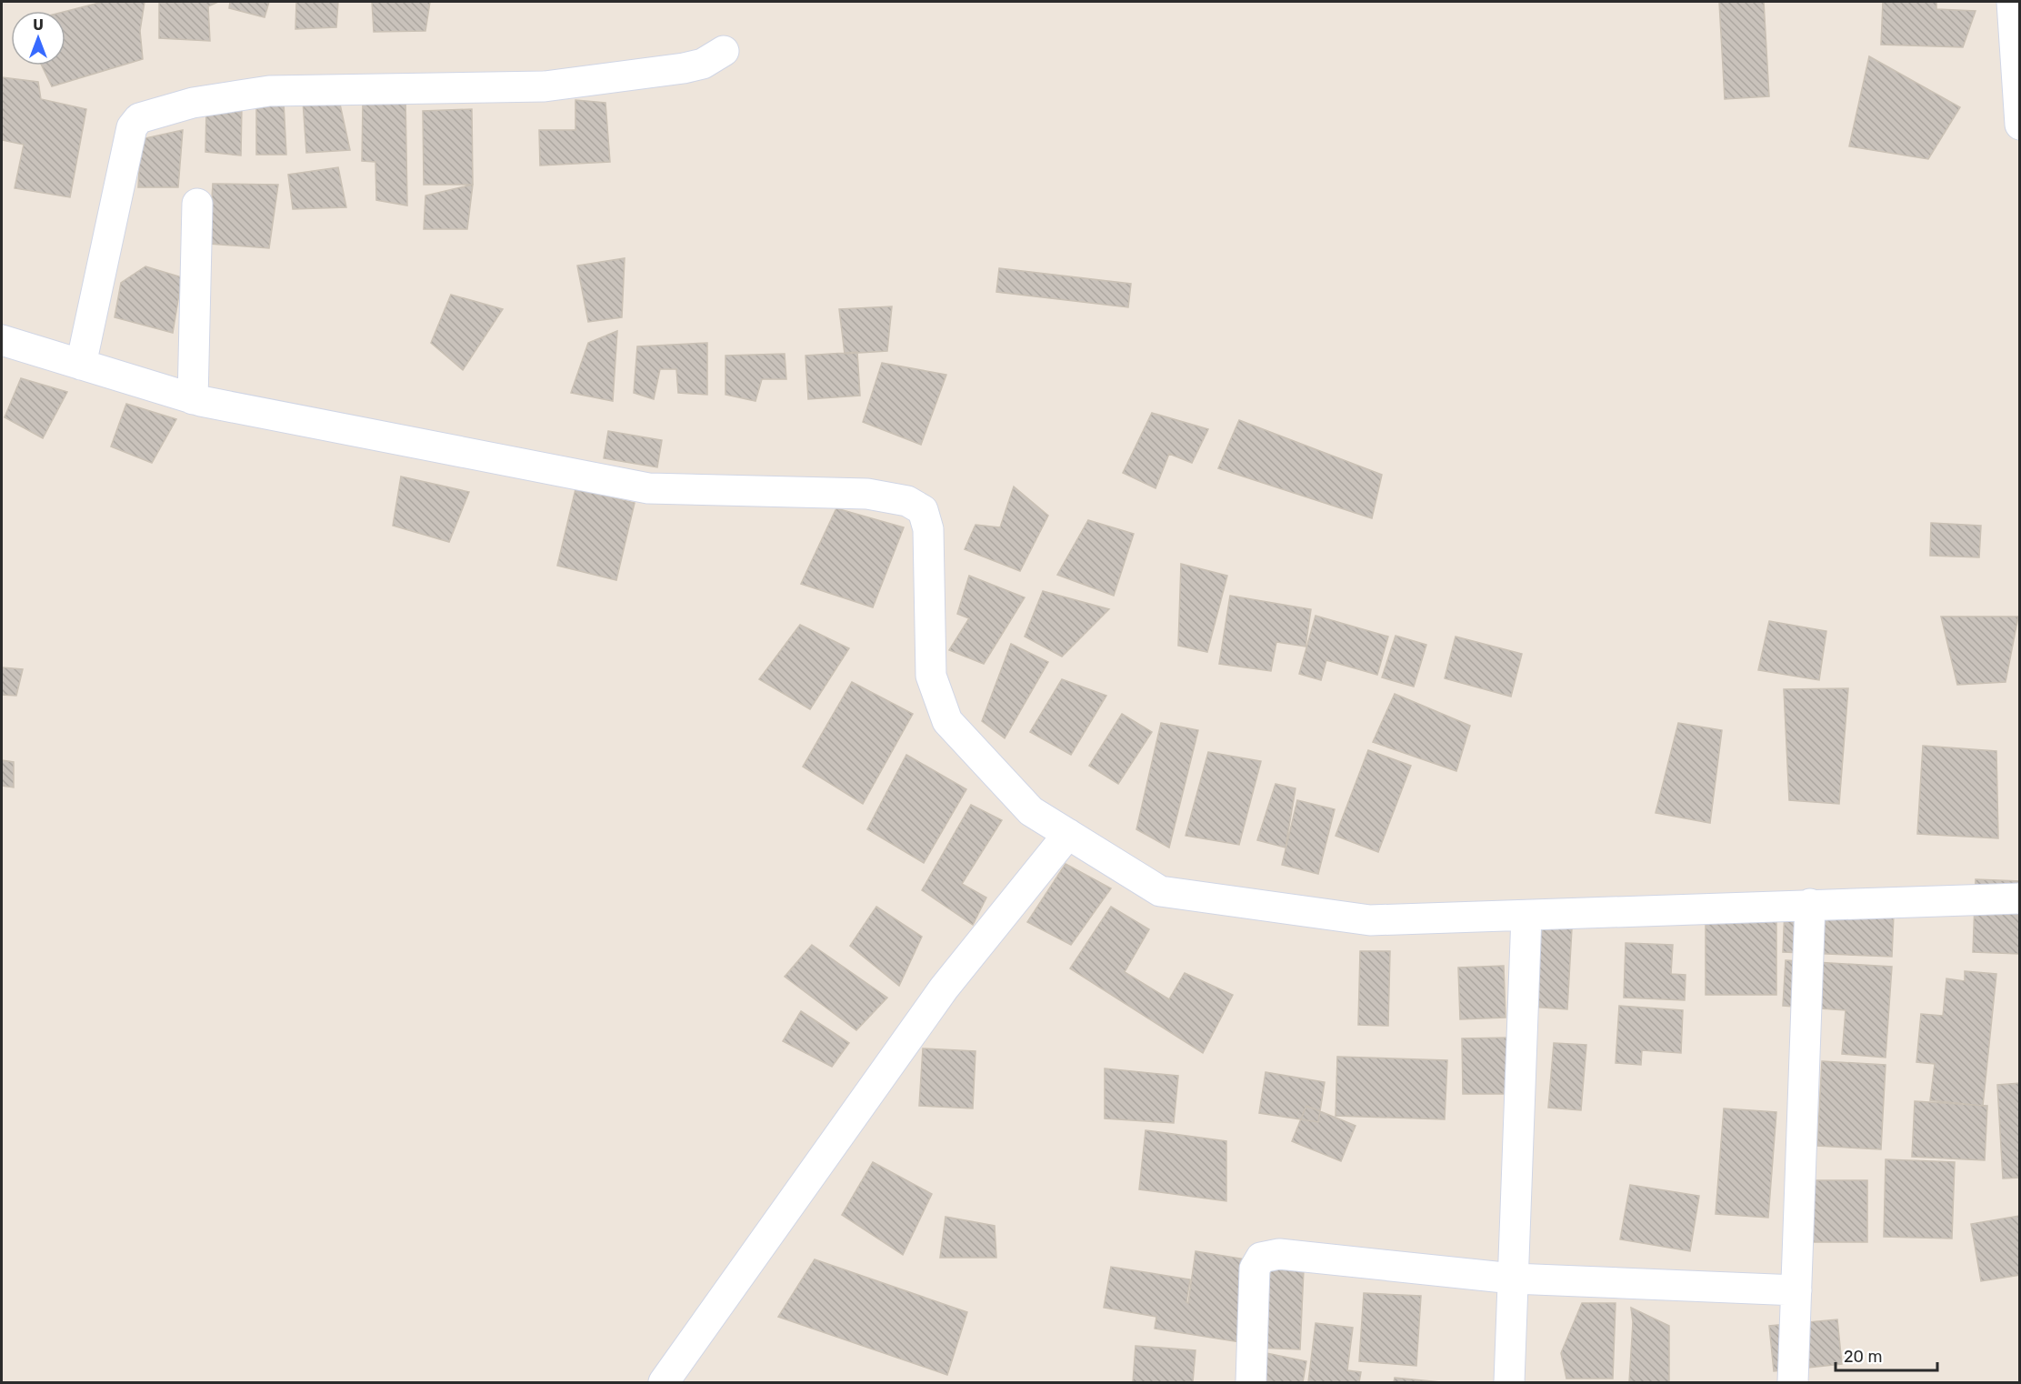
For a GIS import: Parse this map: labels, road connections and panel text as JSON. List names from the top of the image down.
{
  "scale_bar": "20 m",
  "north": "top"
}
